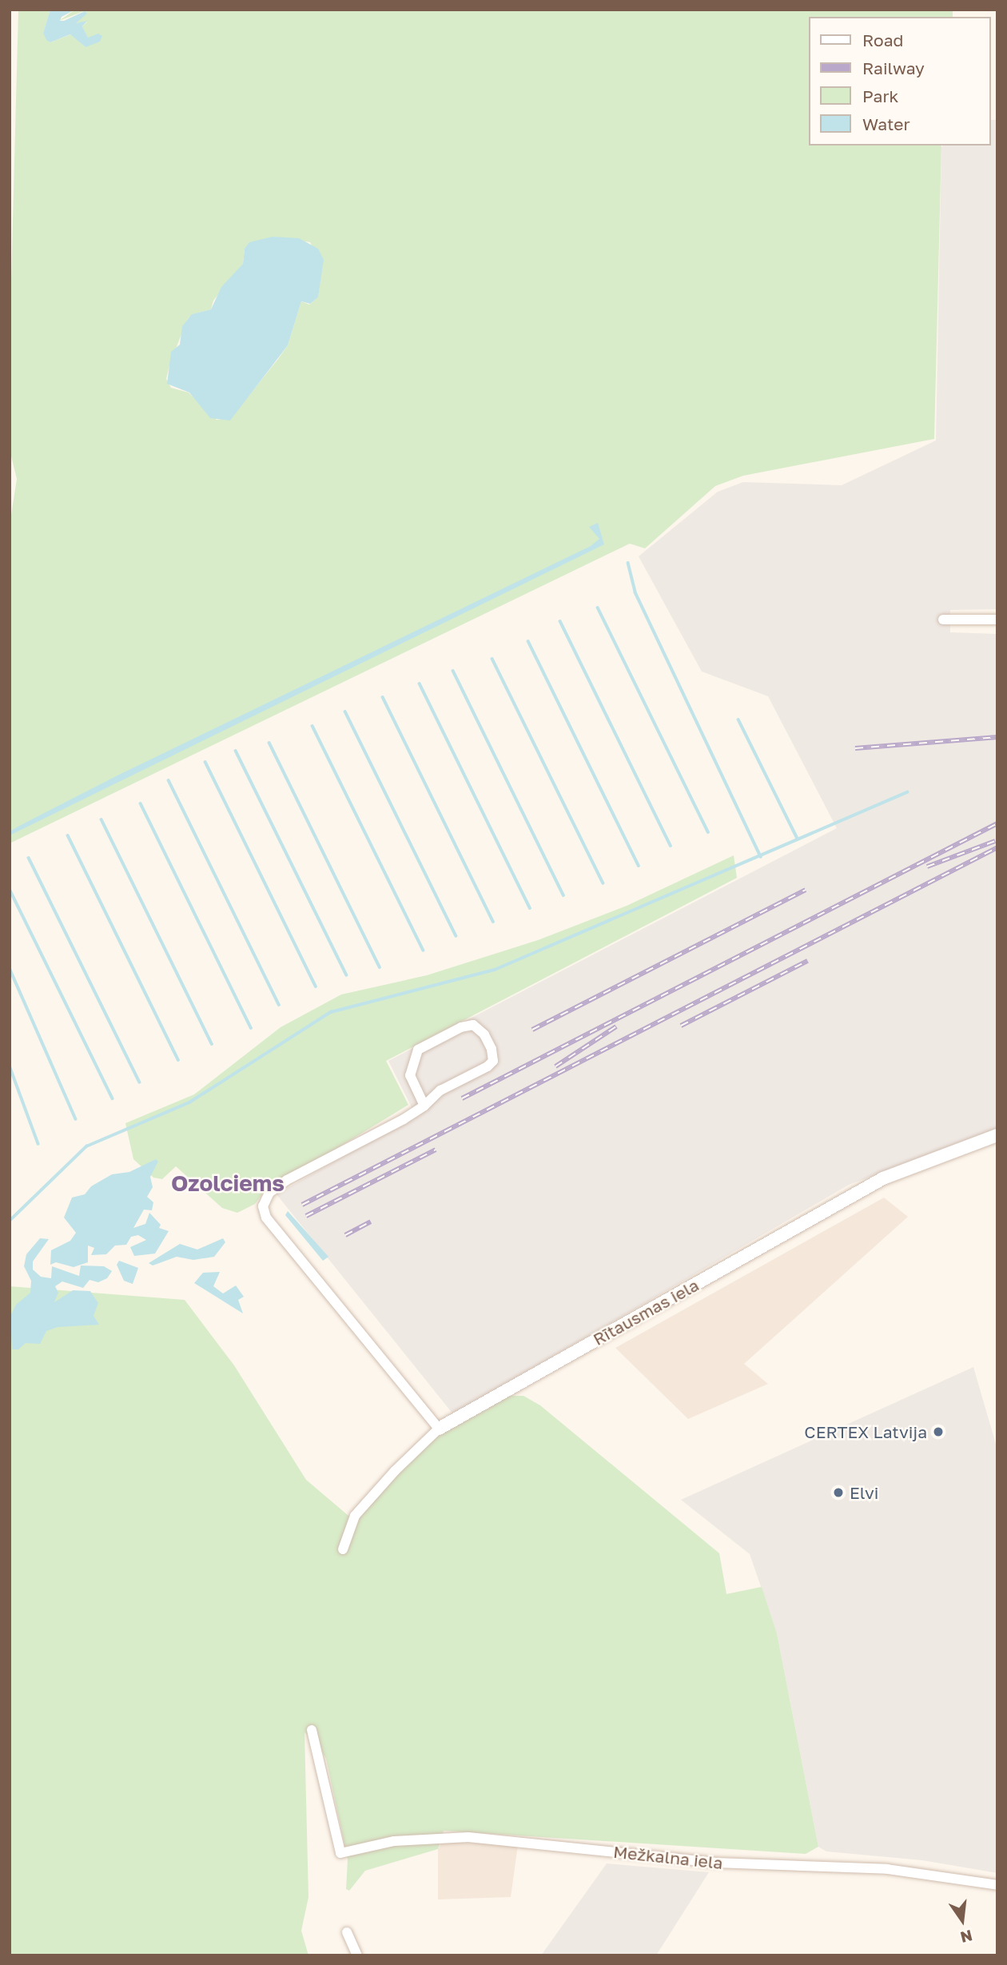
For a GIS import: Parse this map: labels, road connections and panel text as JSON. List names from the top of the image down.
{
  "streets": {
    "street": ["Rītausmas iela", "Mežkalna iela"]
  },
  "districts": ["Ozolciems"],
  "places": ["CERTEX Latvija", "Elvi"],
  "legend": [
    "Road",
    "Railway",
    "Park",
    "Water"
  ],
  "north": "bottom"
}
